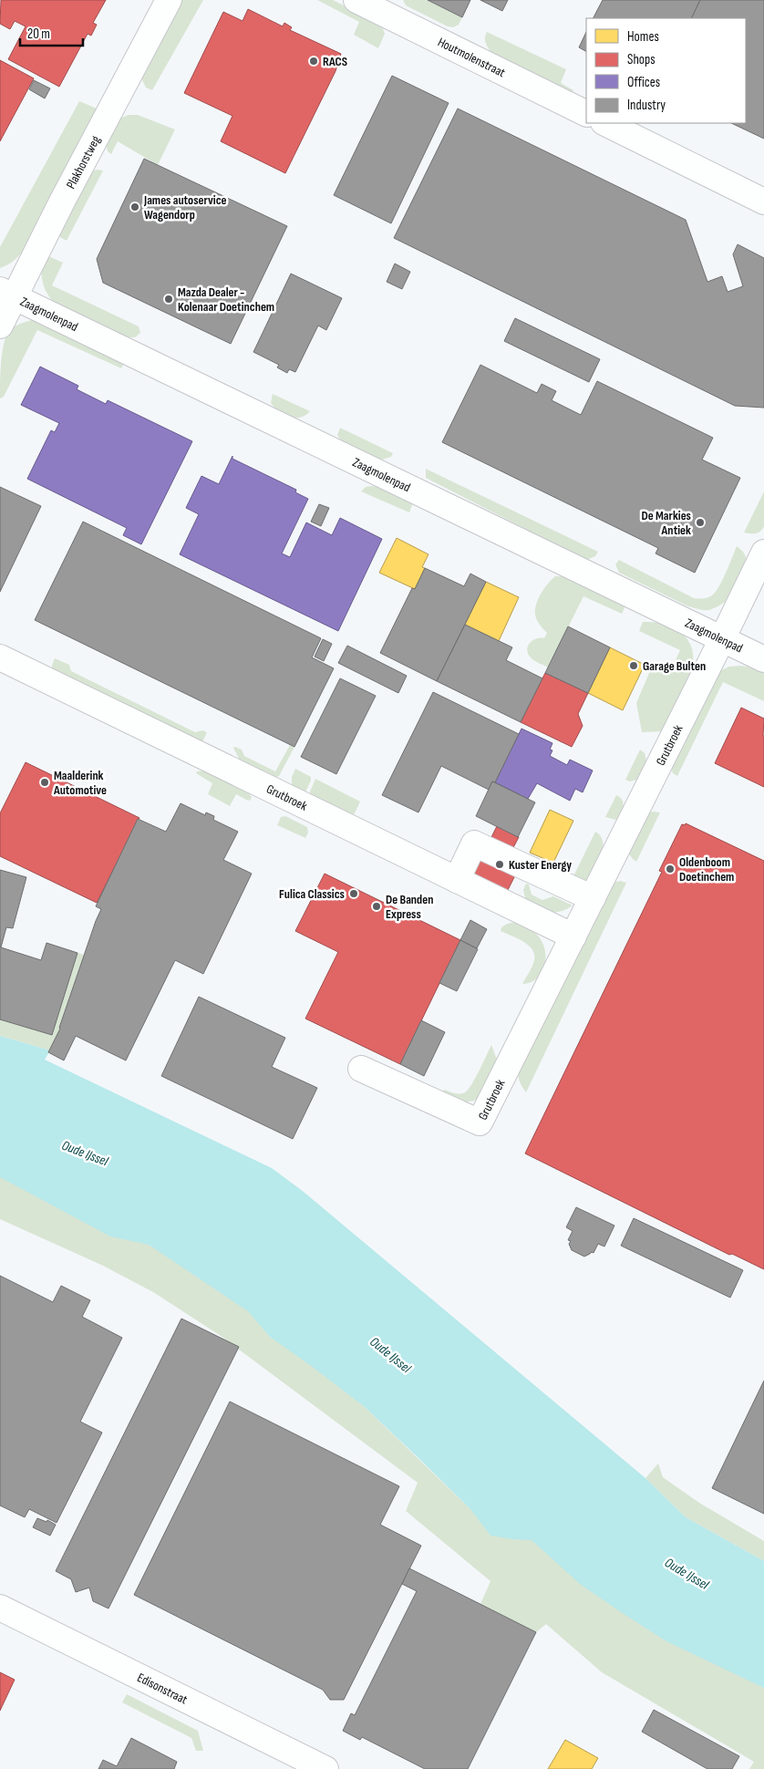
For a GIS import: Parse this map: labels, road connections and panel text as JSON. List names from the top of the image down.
{
  "streets": {
    "street": [
      "Houtmolenstraat",
      "Plakhorstweg",
      "Zaagmolenpad",
      "Grutbroek",
      "Edisonstraat"
    ]
  },
  "crossings": [
    ["Plakhorstweg", "Zaagmolenpad"],
    ["Zaagmolenpad", "Grutbroek"]
  ],
  "water": ["Oude IJssel"],
  "places": [
    "RACS",
    "James autoservice Wagendorp",
    "Mazda Dealer - Kolenaar Doetinchem",
    "De Markies Antiek",
    "Garage Bulten",
    "Maalderink Automotive",
    "Kuster Energy",
    "Oldenboom Doetinchem",
    "Fulica Classics",
    "De Banden Express"
  ],
  "legend": [
    "Homes",
    "Shops",
    "Offices",
    "Industry"
  ],
  "scale_bar": "20 m"
}
